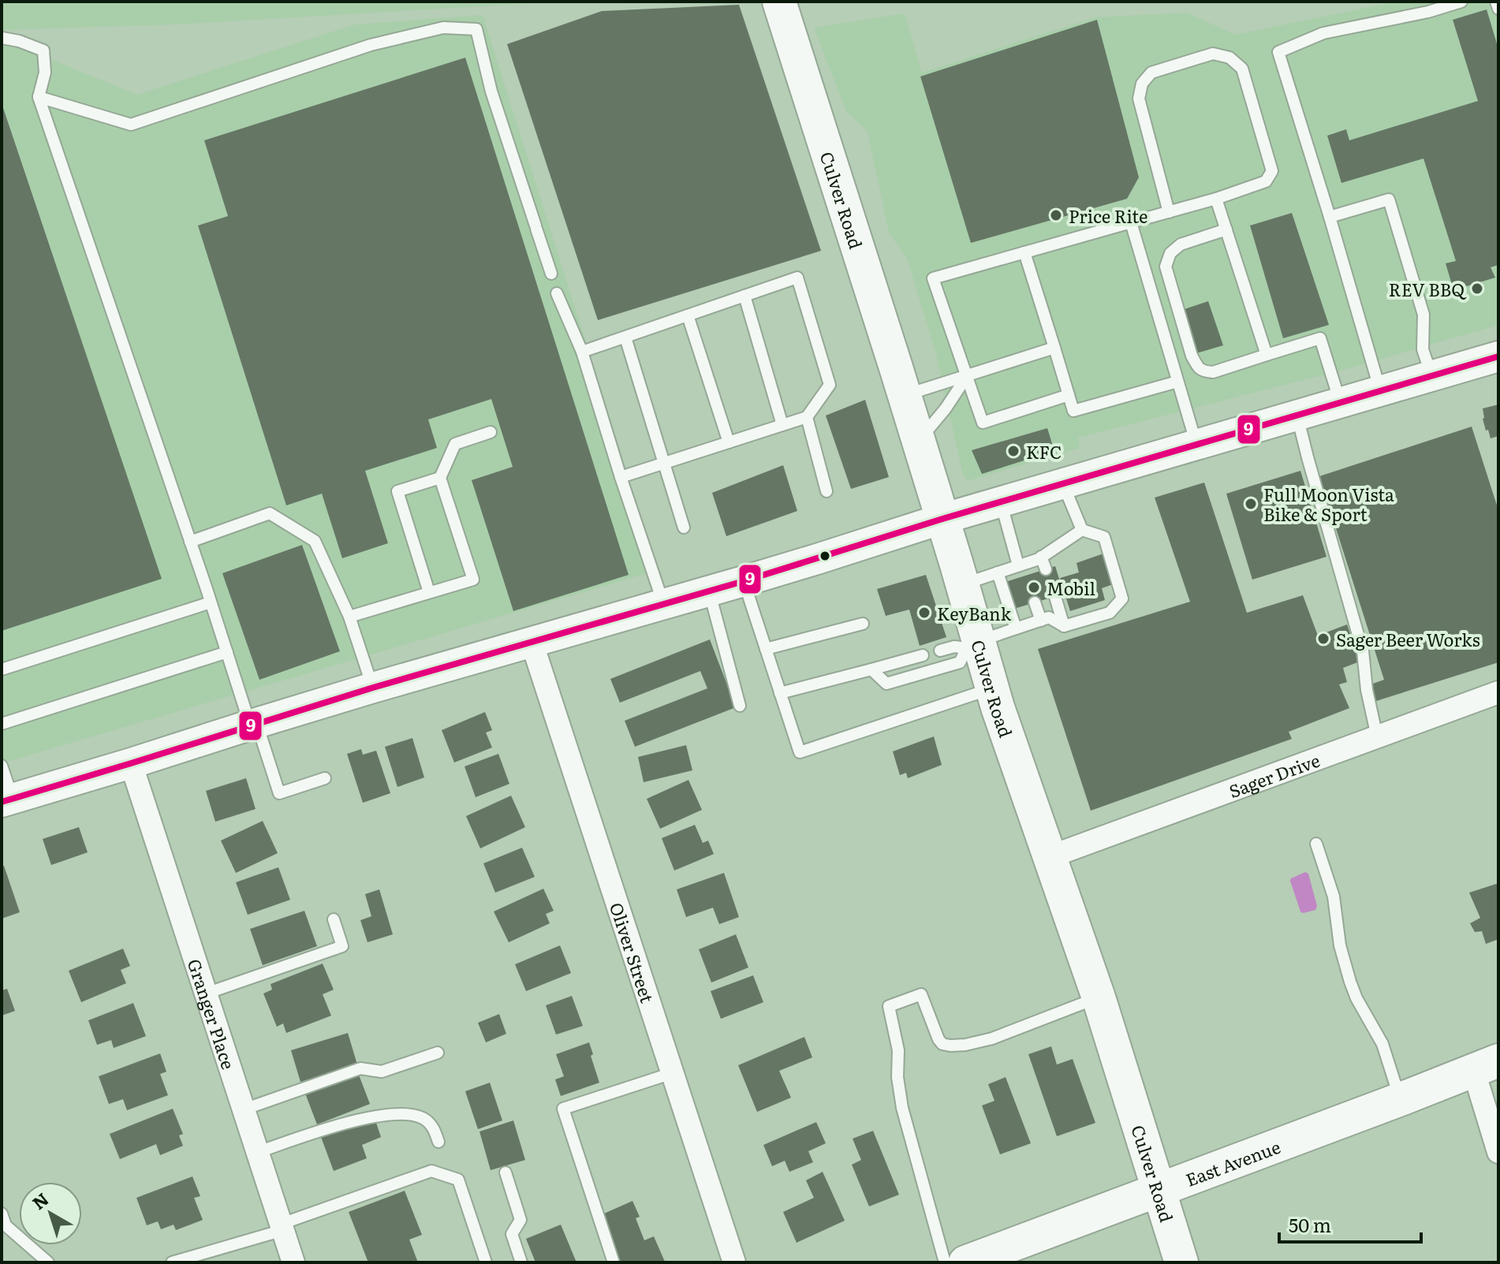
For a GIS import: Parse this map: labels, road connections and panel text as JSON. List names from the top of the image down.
{
  "streets": {
    "main road": ["Culver Road", "East Avenue"],
    "street": ["Sager Drive", "Oliver Street", "Granger Place"]
  },
  "crossings": [
    ["Culver Road", "Sager Drive"],
    ["Culver Road", "East Avenue"]
  ],
  "places": [
    "Price Rite",
    "REV BBQ",
    "KFC",
    "Full Moon Vista Bike & Sport",
    "Mobil",
    "KeyBank",
    "Sager Beer Works"
  ],
  "lines": ["transit line 9"],
  "scale_bar": "50 m",
  "north": "top left"
}
